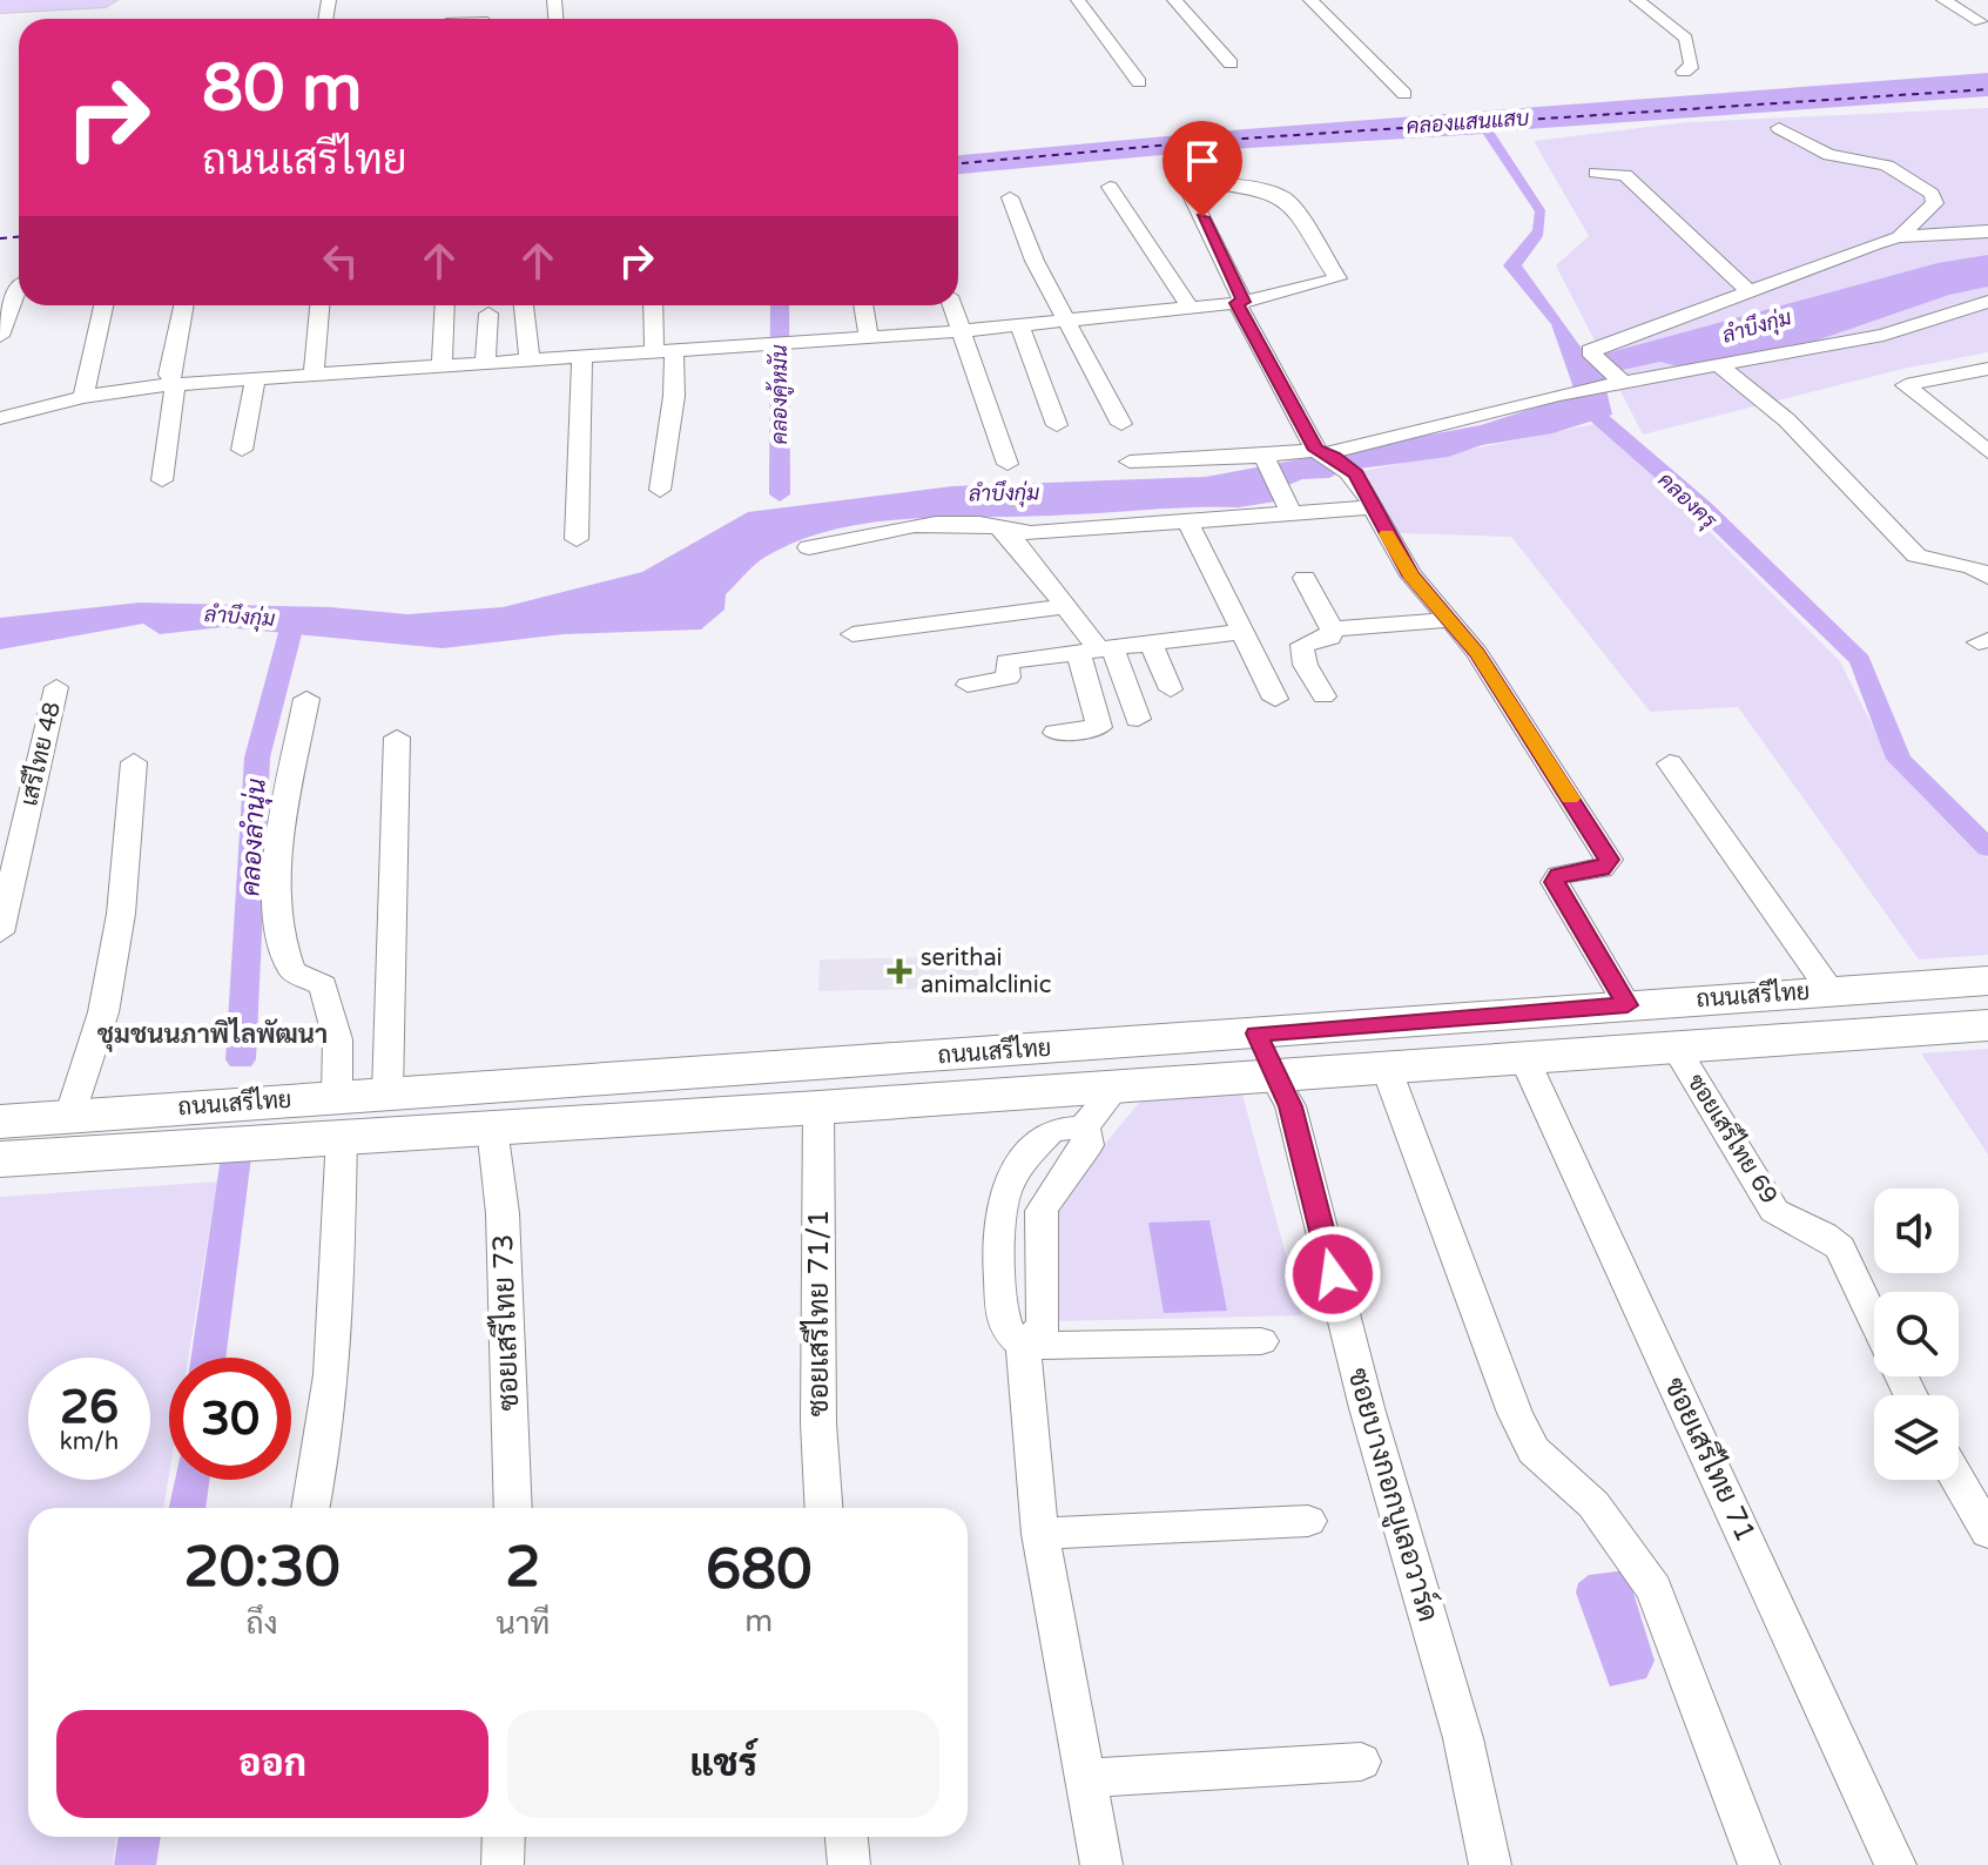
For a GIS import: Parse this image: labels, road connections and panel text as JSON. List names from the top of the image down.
{
  "streets": {
    "main road": ["ถนนเสรีไทย"],
    "street": [
      "เสรีไทย 48",
      "ซอยเสรีไทย 69",
      "ซอยเสรีไทย 71/1",
      "ซอยเสรีไทย 73",
      "ซอยเสรีไทย 71",
      "ซอยบางกอกบูเลอวาร์ด"
    ]
  },
  "crossings": [
    ["ถนนเสรีไทย", "ซอยเสรีไทย 69"],
    ["ถนนเสรีไทย", "ซอยเสรีไทย 71/1"],
    ["ถนนเสรีไทย", "ซอยเสรีไทย 73"],
    ["ถนนเสรีไทย", "ซอยเสรีไทย 71"],
    ["ถนนเสรีไทย", "ซอยบางกอกบูเลอวาร์ด"]
  ],
  "districts": ["ชุมชนนภาพิไลพัฒนา"],
  "water": [
    "คลองแสนแสบ",
    "ลำบึงกุ่ม",
    "คลองคู้หมัน",
    "คลองครุ",
    "คลองลำนุ่น"
  ],
  "places": {
    "health": ["serithai animalclinic"]
  },
  "page": {
    "turn": ["80 m", "ถนนเสรีไทย"],
    "speed": "26 km/h",
    "limit": "30",
    "eta": [
      "20:30",
      "ถึง",
      "2",
      "นาที",
      "680",
      "m"
    ],
    "buttons": ["ออก", "แชร์"]
  }
}
